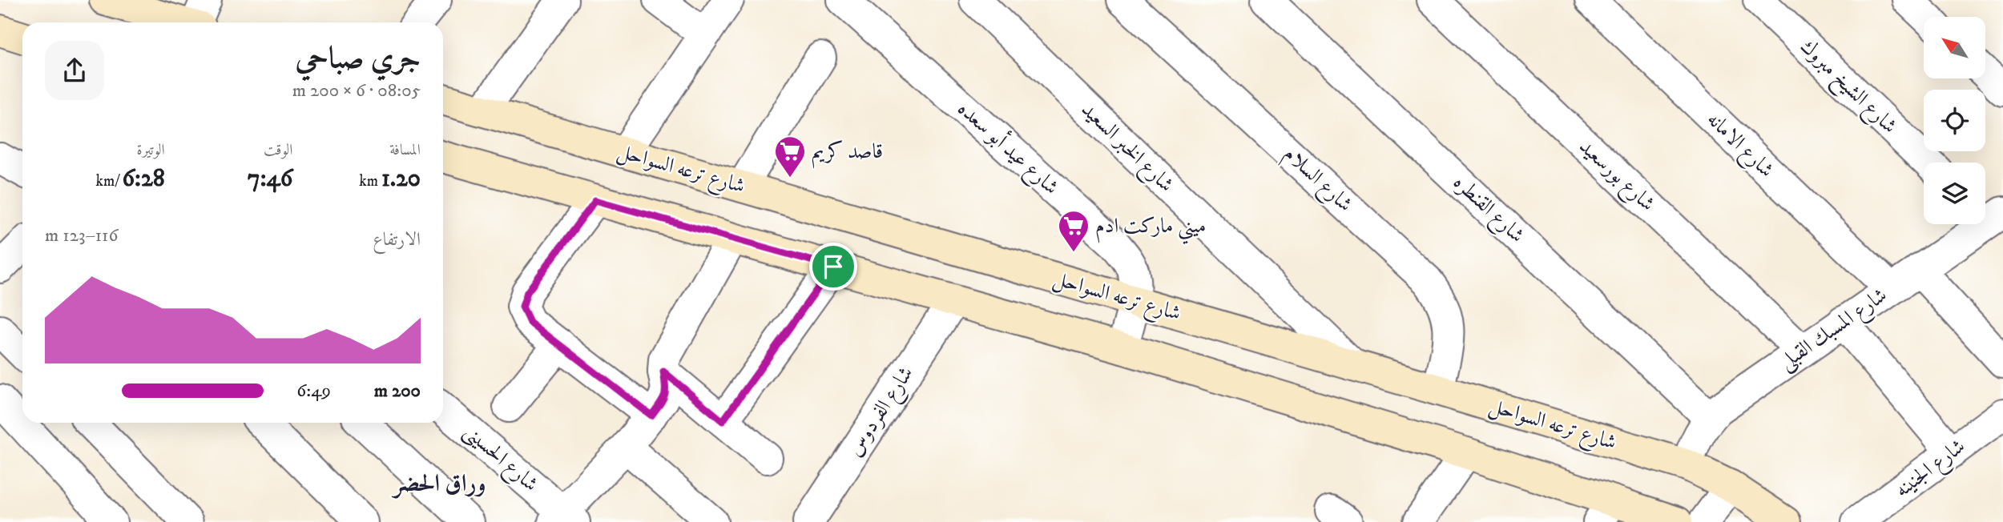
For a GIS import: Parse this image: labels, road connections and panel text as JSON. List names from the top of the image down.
{
  "streets": {
    "main road": ["شارع ترعه السواحل"],
    "street": [
      "شارع الشيخ مبروك",
      "شارع الامانه",
      "شارع الخبر السعيد",
      "شارع عيد أبو سعده",
      "شارع بورسعيد",
      "شارع السلام",
      "شارع القنطره",
      "شارع المسبك القبلى",
      "شارع الفردوس",
      "شارع الحسينى",
      "شارع الجنينه"
    ]
  },
  "crossings": [
    ["شارع الامانه", "شارع المسبك القبلى"],
    ["شارع الخبر السعيد", "شارع ترعه السواحل"],
    ["شارع عيد أبو سعده", "شارع ترعه السواحل"],
    ["شارع ترعه السواحل", "شارع السلام"],
    ["شارع ترعه السواحل", "شارع المسبك القبلى"],
    ["شارع بورسعيد", "شارع المسبك القبلى"],
    ["شارع القنطره", "شارع المسبك القبلى"]
  ],
  "districts": ["وراق الحضر"],
  "places": {
    "supermarket": ["قاصد كريم", "ميني ماركت ادم"]
  },
  "north": "top left",
  "page": {
    "heading": ["جري صباحي", "08:05 · 6 × 200 m"],
    "stats": [
      ["المسافة", "1.20 km"],
      ["الوقت", "7:46"],
      ["الوتيرة", "6:28 /km"]
    ],
    "chart": ["الارتفاع", "116–123 m"],
    "list": [
      {
        "name": "200 m",
        "note": "6:49"
      }
    ]
  }
}
